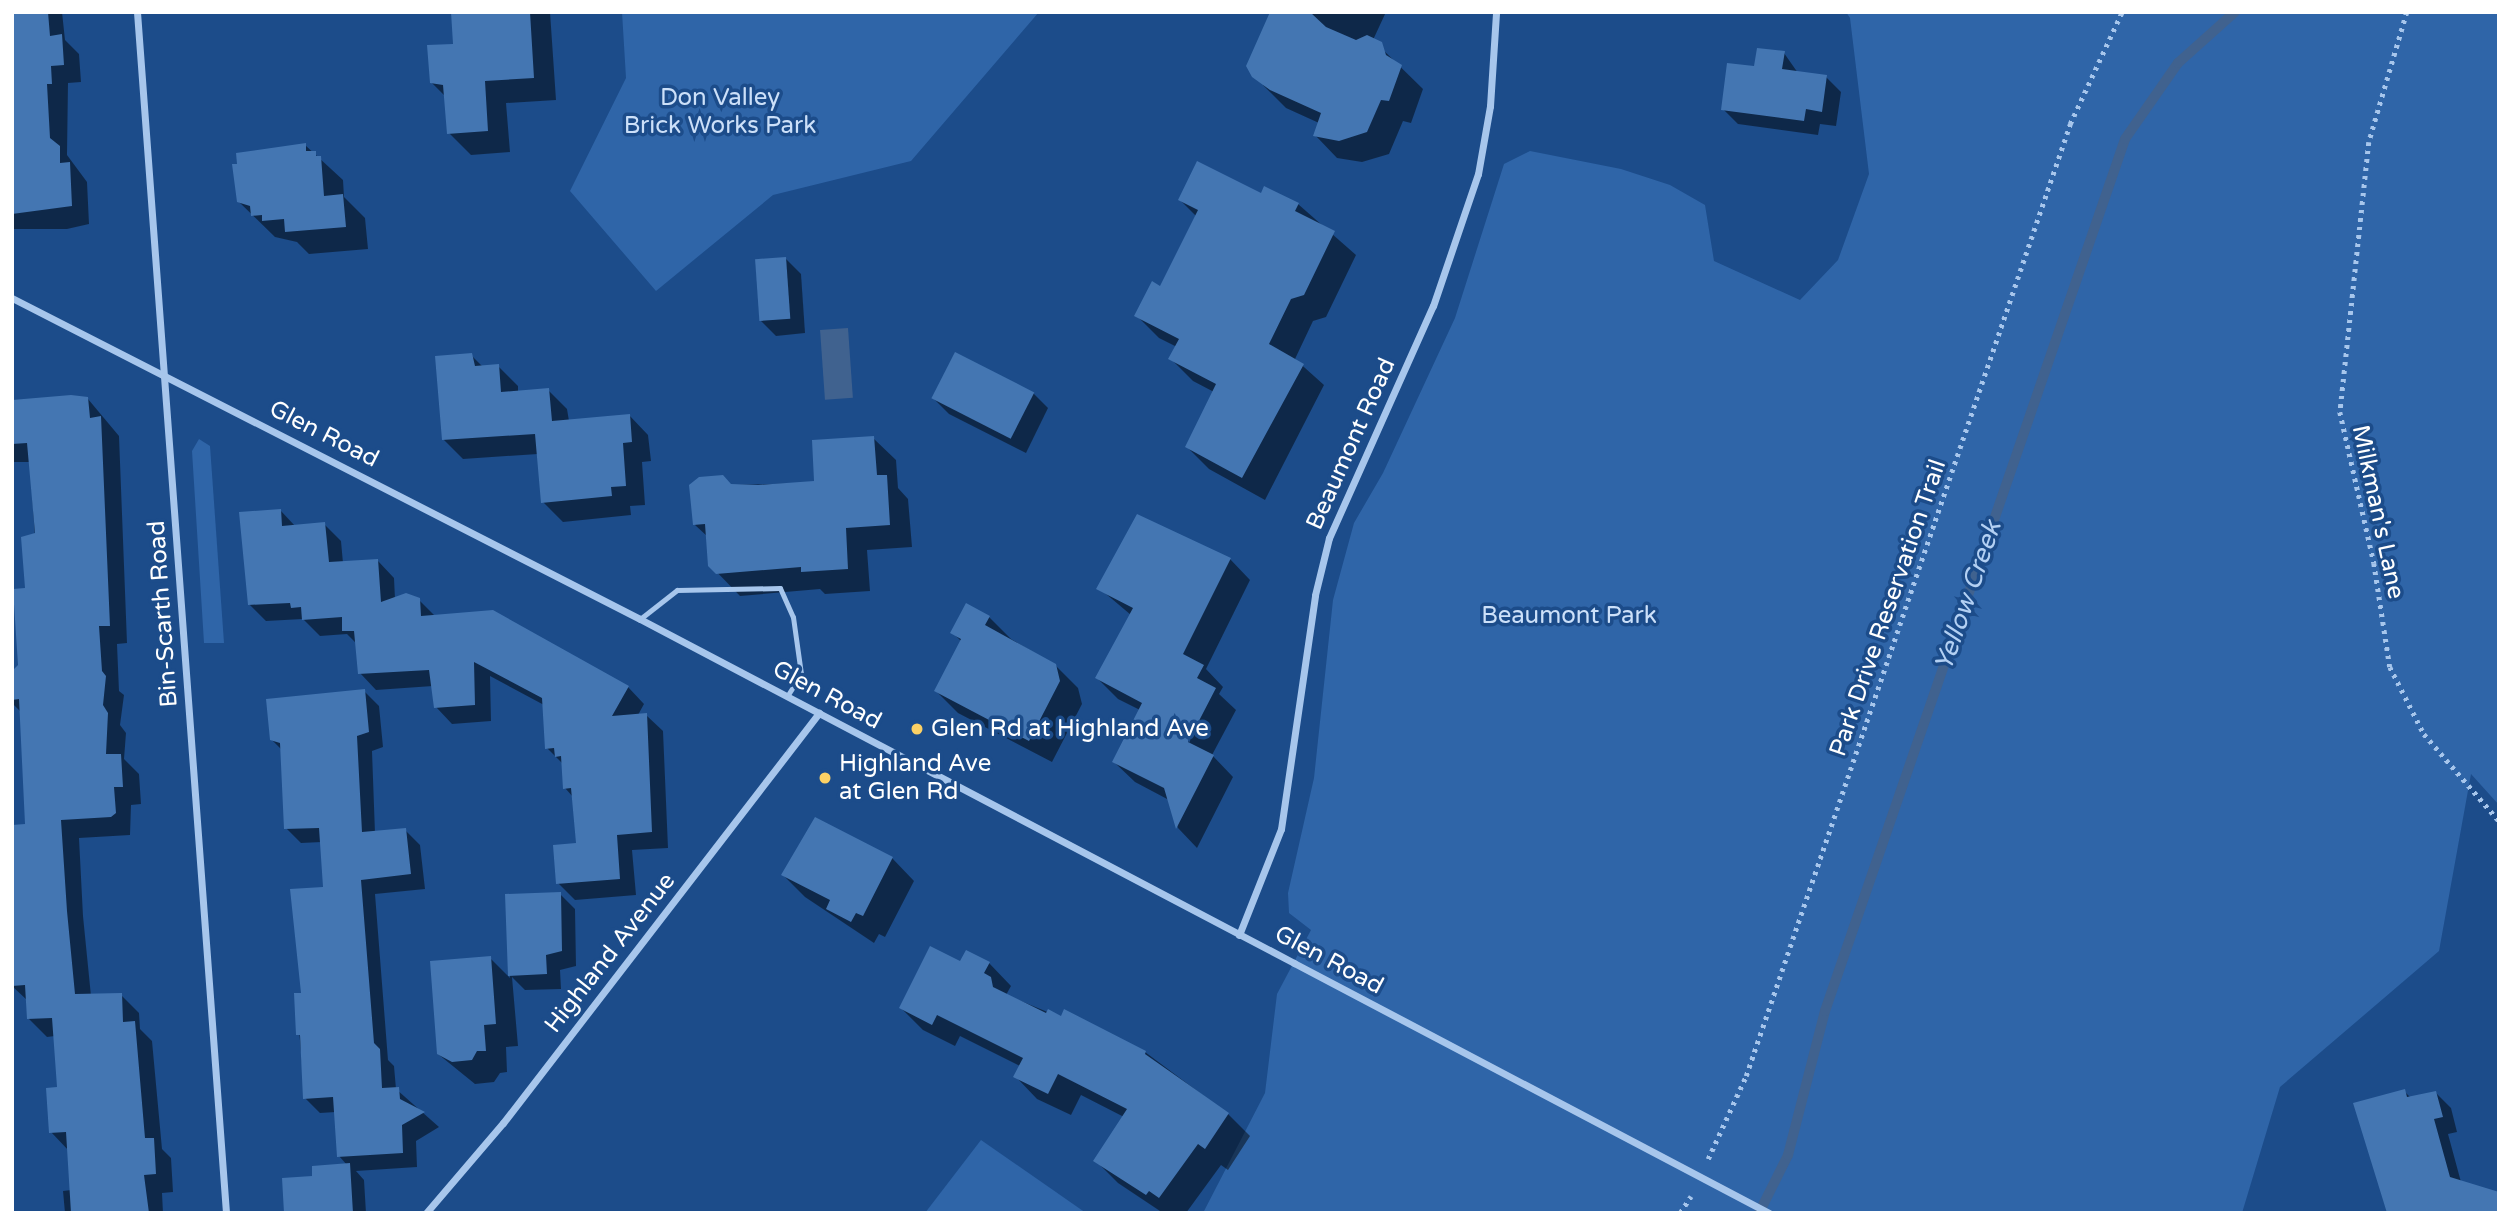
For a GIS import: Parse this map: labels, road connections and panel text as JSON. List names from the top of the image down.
{
  "streets": {
    "street": [
      "Glen Road",
      "Beaumont Road",
      "Bin-Scarth Road",
      "Highland Avenue"
    ],
    "path": ["Milkman's Lane", "Park Drive Reservation Trail"]
  },
  "crossings": [
    ["Glen Road", "Beaumont Road"],
    ["Glen Road", "Bin-Scarth Road"],
    ["Glen Road", "Highland Avenue"]
  ],
  "water": ["Yellow Creek"],
  "parks": ["Don Valley Brick Works Park", "Beaumont Park"],
  "places": ["Glen Rd at Highland Ave", "Highland Ave at Glen Rd"]
}
